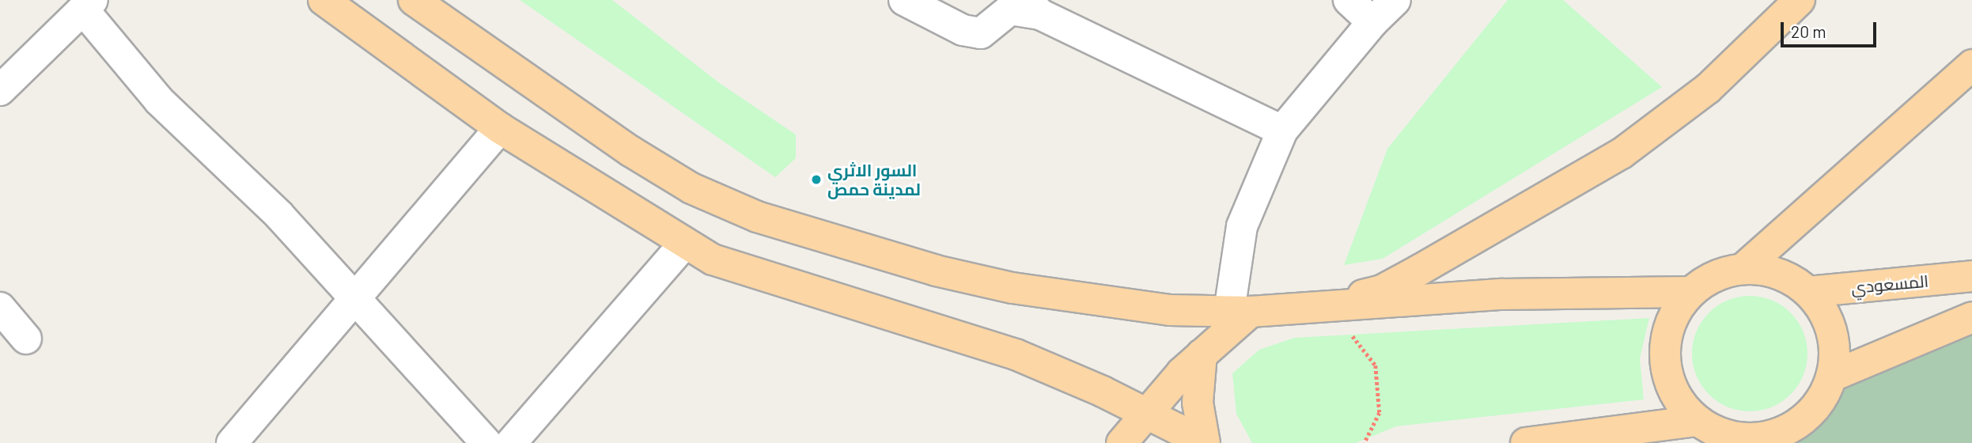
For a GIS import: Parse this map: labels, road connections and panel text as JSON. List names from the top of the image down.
{
  "streets": {
    "main road": ["المسعودي"]
  },
  "places": ["السور الاثري لمدينة حمص"],
  "scale_bar": "20 m"
}
